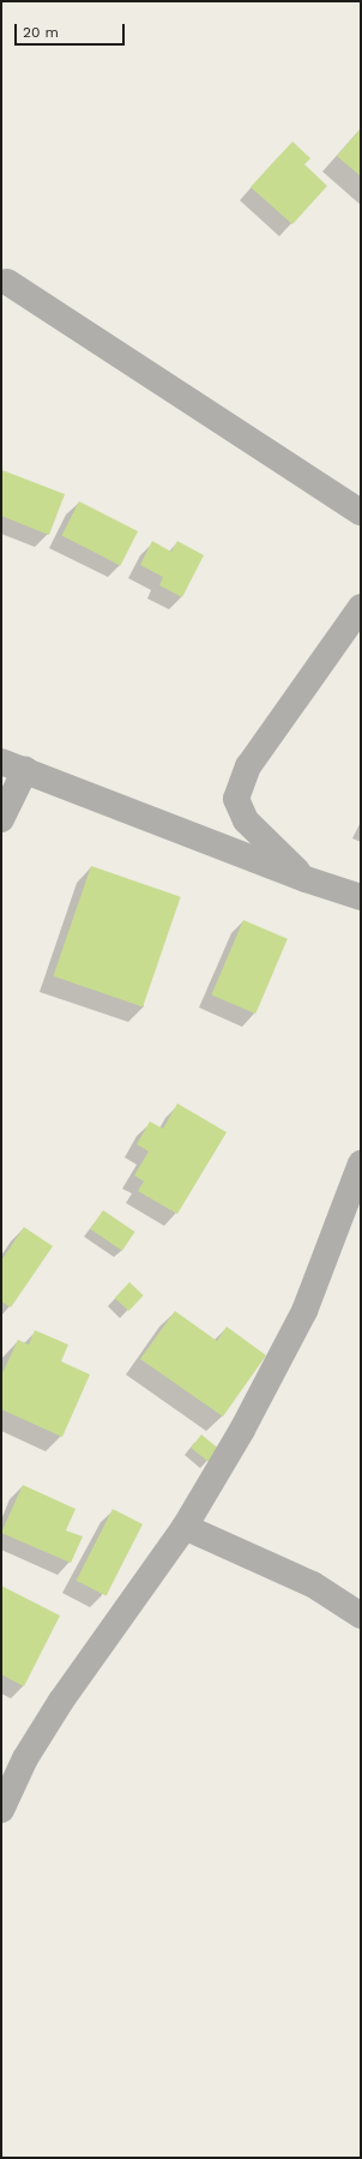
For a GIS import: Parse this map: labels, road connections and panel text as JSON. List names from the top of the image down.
{
  "scale_bar": "20 m"
}
